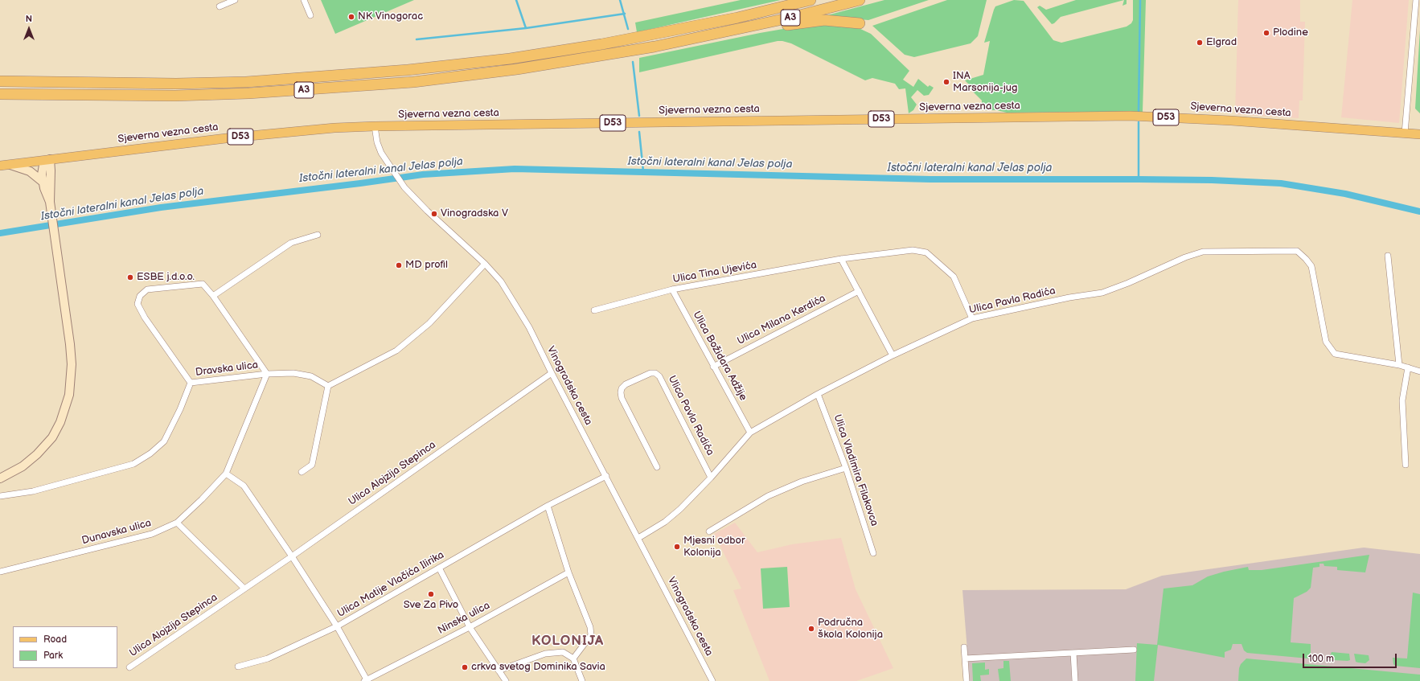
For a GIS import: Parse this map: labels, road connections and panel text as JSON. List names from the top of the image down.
{
  "streets": {
    "highway": ["A3"],
    "main road": ["Sjeverna vezna cesta", "D53"],
    "street": [
      "Ulica Tina Ujevića",
      "Ulica Pavla Radića",
      "Ulica Milana Kerdića",
      "Ulica Božidara Adžije",
      "Dravska ulica",
      "Vinogradska cesta",
      "Ulica Vladimira Filakovca",
      "Ulica Alojzija Stepinca",
      "Dunavska ulica",
      "Ulica Matije Vlačića Ilirika",
      "Ninska ulica"
    ]
  },
  "crossings": [
    ["Sjeverna vezna cesta", "Vinogradska cesta"],
    ["Ulica Tina Ujevića", "Ulica Pavla Radića"],
    ["Ulica Tina Ujevića", "Ulica Božidara Adžije"],
    ["Ulica Pavla Radića", "Ulica Božidara Adžije"],
    ["Ulica Pavla Radića", "Vinogradska cesta"],
    ["Ulica Pavla Radića", "Ulica Vladimira Filakovca"],
    ["Ulica Milana Kerdića", "Ulica Božidara Adžije"],
    ["Dravska ulica", "Dunavska ulica"],
    ["Vinogradska cesta", "Ulica Alojzija Stepinca"],
    ["Vinogradska cesta", "Ulica Matije Vlačića Ilirika"]
  ],
  "districts": ["KOLONIJA"],
  "water": ["Istočni lateralni kanal Jelas polja"],
  "places": [
    "NK Vinogorac",
    "Plodine",
    "Elgrad",
    "INA Marsonija-jug",
    "Vinogradska V",
    "MD profil",
    "ESBE j.d.o.o.",
    "Mjesni odbor Kolonija",
    "Sve Za Pivo",
    "Područna škola Kolonija",
    "crkva svetog Dominika Savia"
  ],
  "legend": ["Road", "Park"],
  "scale_bar": "100 m",
  "north": "top"
}
